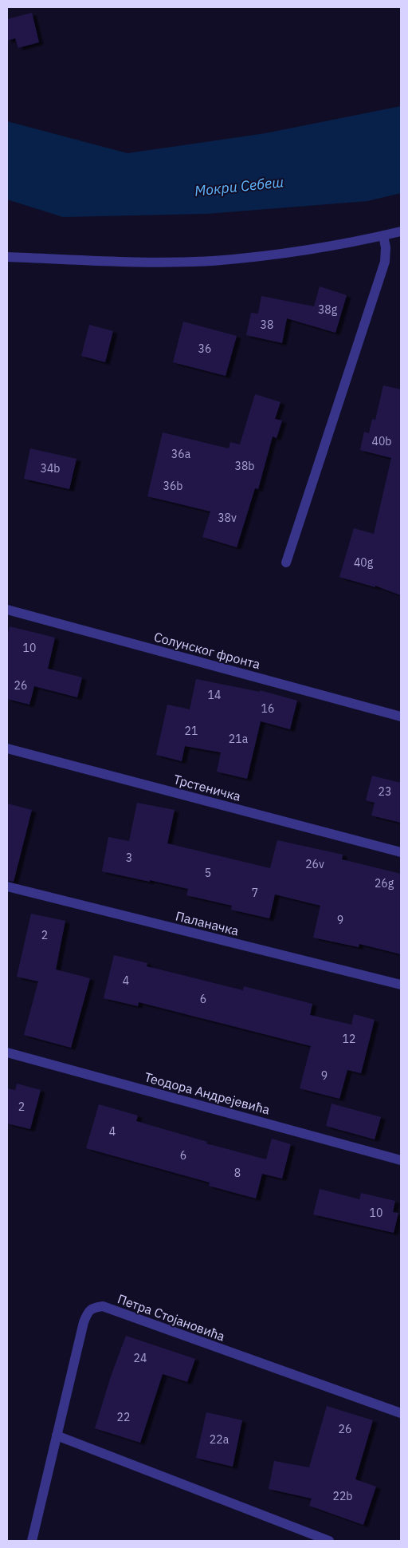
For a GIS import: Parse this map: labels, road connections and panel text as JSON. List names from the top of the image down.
{
  "streets": {
    "street": [
      "Солунског фронта",
      "Трстеничка",
      "Паланачка",
      "Теодора Андрејевића",
      "Петра Стојановића"
    ]
  },
  "water": ["Мокри Себеш"],
  "house_numbers": [
    "38g",
    "38",
    "36",
    "40b",
    "36a",
    "38b",
    "34b",
    "36b",
    "38v",
    "40g",
    "10",
    "26",
    "14",
    "16",
    "21",
    "21a",
    "23",
    "3",
    "26v",
    "5",
    "26g",
    "7",
    "9",
    "2",
    "4",
    "6",
    "12",
    "9",
    "2",
    "4",
    "6",
    "8",
    "10",
    "24",
    "22",
    "26",
    "22a",
    "22b"
  ]
}
